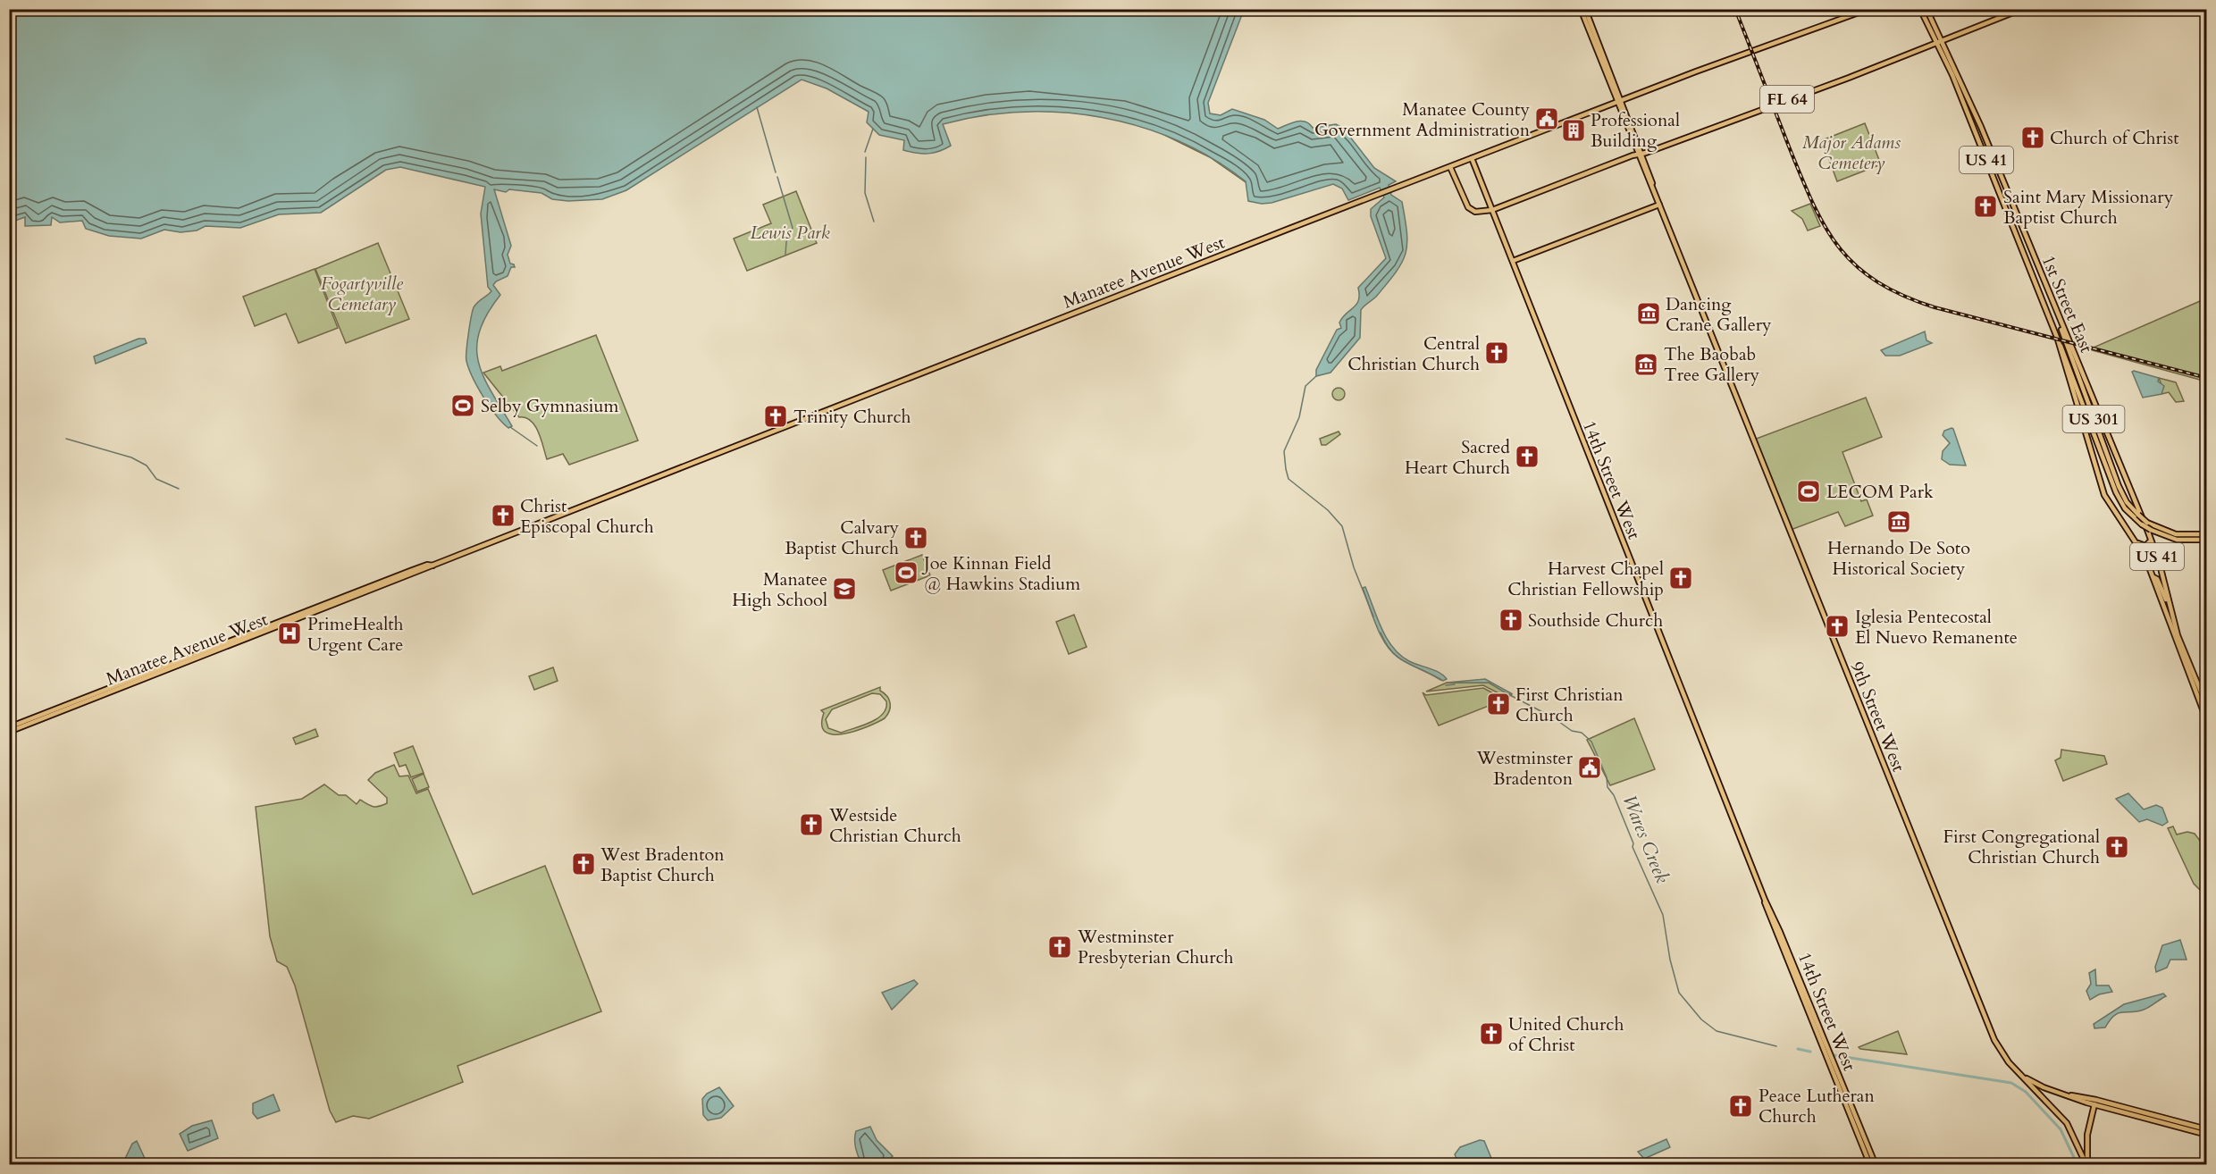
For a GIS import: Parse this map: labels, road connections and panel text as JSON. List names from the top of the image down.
{
  "streets": {
    "main road": [
      "FL 64",
      "US 41",
      "Manatee Avenue West",
      "1st Street East",
      "US 301",
      "14th Street West",
      "9th Street West"
    ]
  },
  "crossings": [
    ["FL 64", "US 41"],
    ["FL 64", "1st Street East"],
    ["FL 64", "14th Street West"],
    ["FL 64", "9th Street West"],
    ["US 41", "1st Street East"],
    ["US 41", "US 301"],
    ["Manatee Avenue West", "14th Street West"],
    ["Manatee Avenue West", "9th Street West"],
    ["1st Street East", "US 301"]
  ],
  "water": ["Wares Creek"],
  "parks": ["Major Adams Cemetery", "Lewis Park", "Fogartyville Cemetary"],
  "places": {
    "public building": ["Manatee County Government Administration", "Westminster Bradenton"],
    "building": ["Professional Building"],
    "church": [
      "Church of Christ",
      "Saint Mary Missionary Baptist Church",
      "Central Christian Church",
      "Trinity Church",
      "Sacred Heart Church",
      "Christ Episcopal Church",
      "Calvary Baptist Church",
      "Harvest Chapel Christian Fellowship",
      "Southside Church",
      "Iglesia Pentecostal El Nuevo Remanente",
      "First Christian Church",
      "Westside Christian Church",
      "First Congregational Christian Church",
      "West Bradenton Baptist Church",
      "Westminster Presbyterian Church",
      "United Church of Christ",
      "Peace Lutheran Church"
    ],
    "museum": ["Dancing Crane Gallery", "The Baobab Tree Gallery", "Hernando De Soto Historical Society"],
    "sports": ["Selby Gymnasium", "LECOM Park", "Joe Kinnan Field @ Hawkins Stadium"],
    "school or university": ["Manatee High School"],
    "hospital": ["PrimeHealth Urgent Care"]
  }
}
